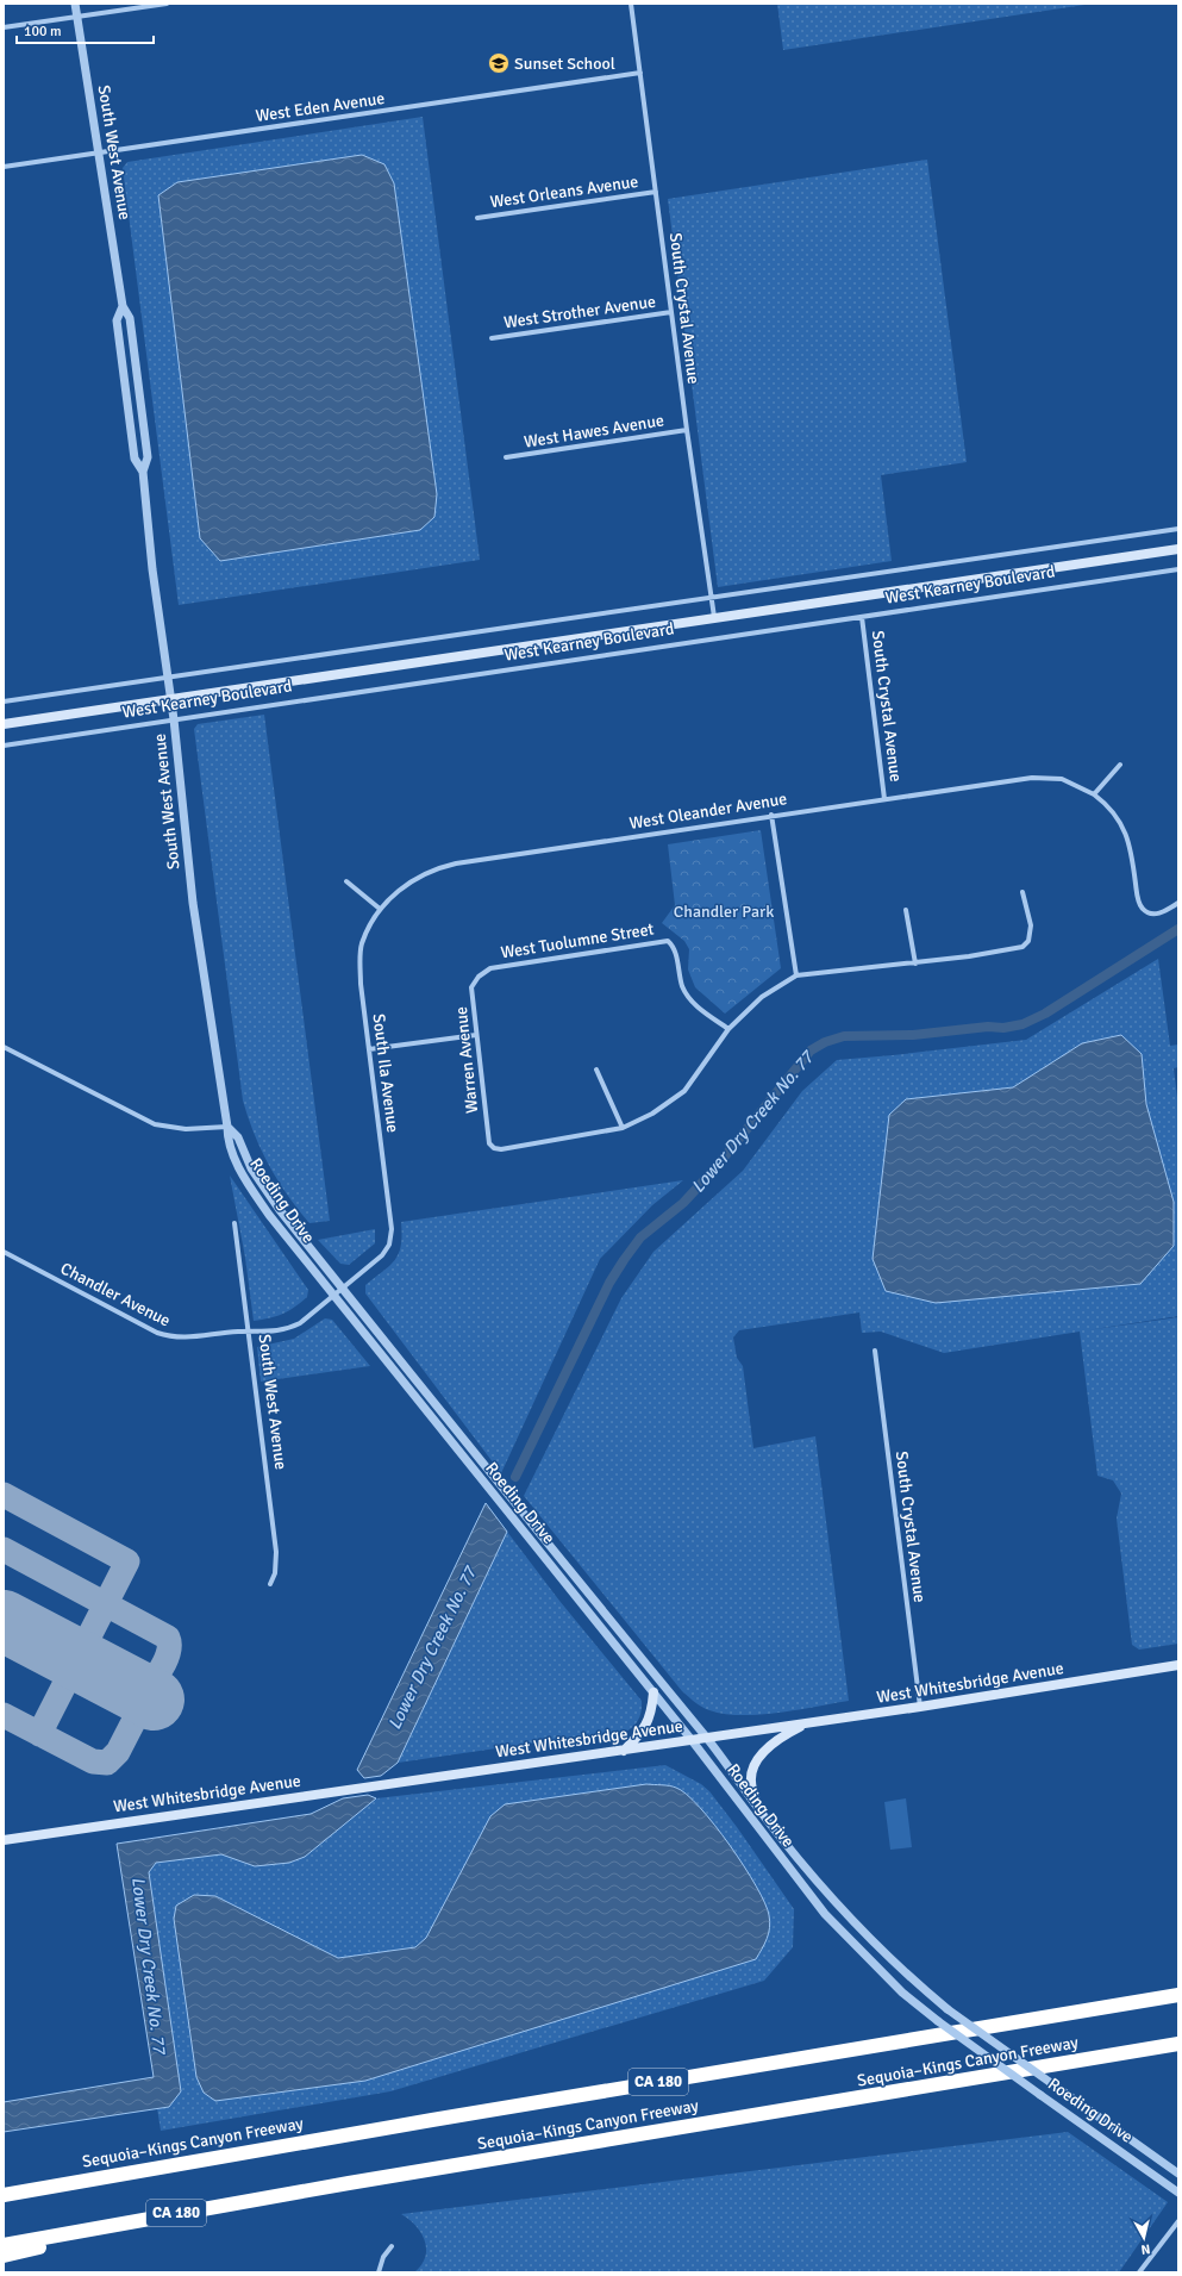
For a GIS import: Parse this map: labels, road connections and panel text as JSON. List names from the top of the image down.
{
  "streets": {
    "highway": ["Sequoia–Kings Canyon Freeway", "CA 180"],
    "main road": ["West Kearney Boulevard", "West Whitesbridge Avenue"],
    "street": [
      "West Eden Avenue",
      "South West Avenue",
      "West Orleans Avenue",
      "South Crystal Avenue",
      "West Strother Avenue",
      "West Hawes Avenue",
      "West Oleander Avenue",
      "West Tuolumne Street",
      "Warren Avenue",
      "South Ila Avenue",
      "Roeding Drive",
      "Chandler Avenue"
    ]
  },
  "crossings": [
    ["West Eden Avenue", "South West Avenue"],
    ["West Eden Avenue", "South Crystal Avenue"],
    ["South West Avenue", "West Kearney Boulevard"],
    ["South West Avenue", "Roeding Drive"],
    ["South West Avenue", "Chandler Avenue"],
    ["West Orleans Avenue", "South Crystal Avenue"],
    ["South Crystal Avenue", "West Strother Avenue"],
    ["South Crystal Avenue", "West Hawes Avenue"],
    ["South Crystal Avenue", "West Kearney Boulevard"],
    ["South Crystal Avenue", "West Oleander Avenue"],
    ["South Crystal Avenue", "West Whitesbridge Avenue"],
    ["West Oleander Avenue", "South Ila Avenue"],
    ["West Tuolumne Street", "Warren Avenue"],
    ["South Ila Avenue", "Chandler Avenue"],
    ["Roeding Drive", "Chandler Avenue"],
    ["Roeding Drive", "West Whitesbridge Avenue"]
  ],
  "water": ["Lower Dry Creek No. 77"],
  "parks": ["Chandler Park"],
  "places": {
    "school or university": ["Sunset School"]
  },
  "scale_bar": "100 m",
  "north": "bottom"
}
